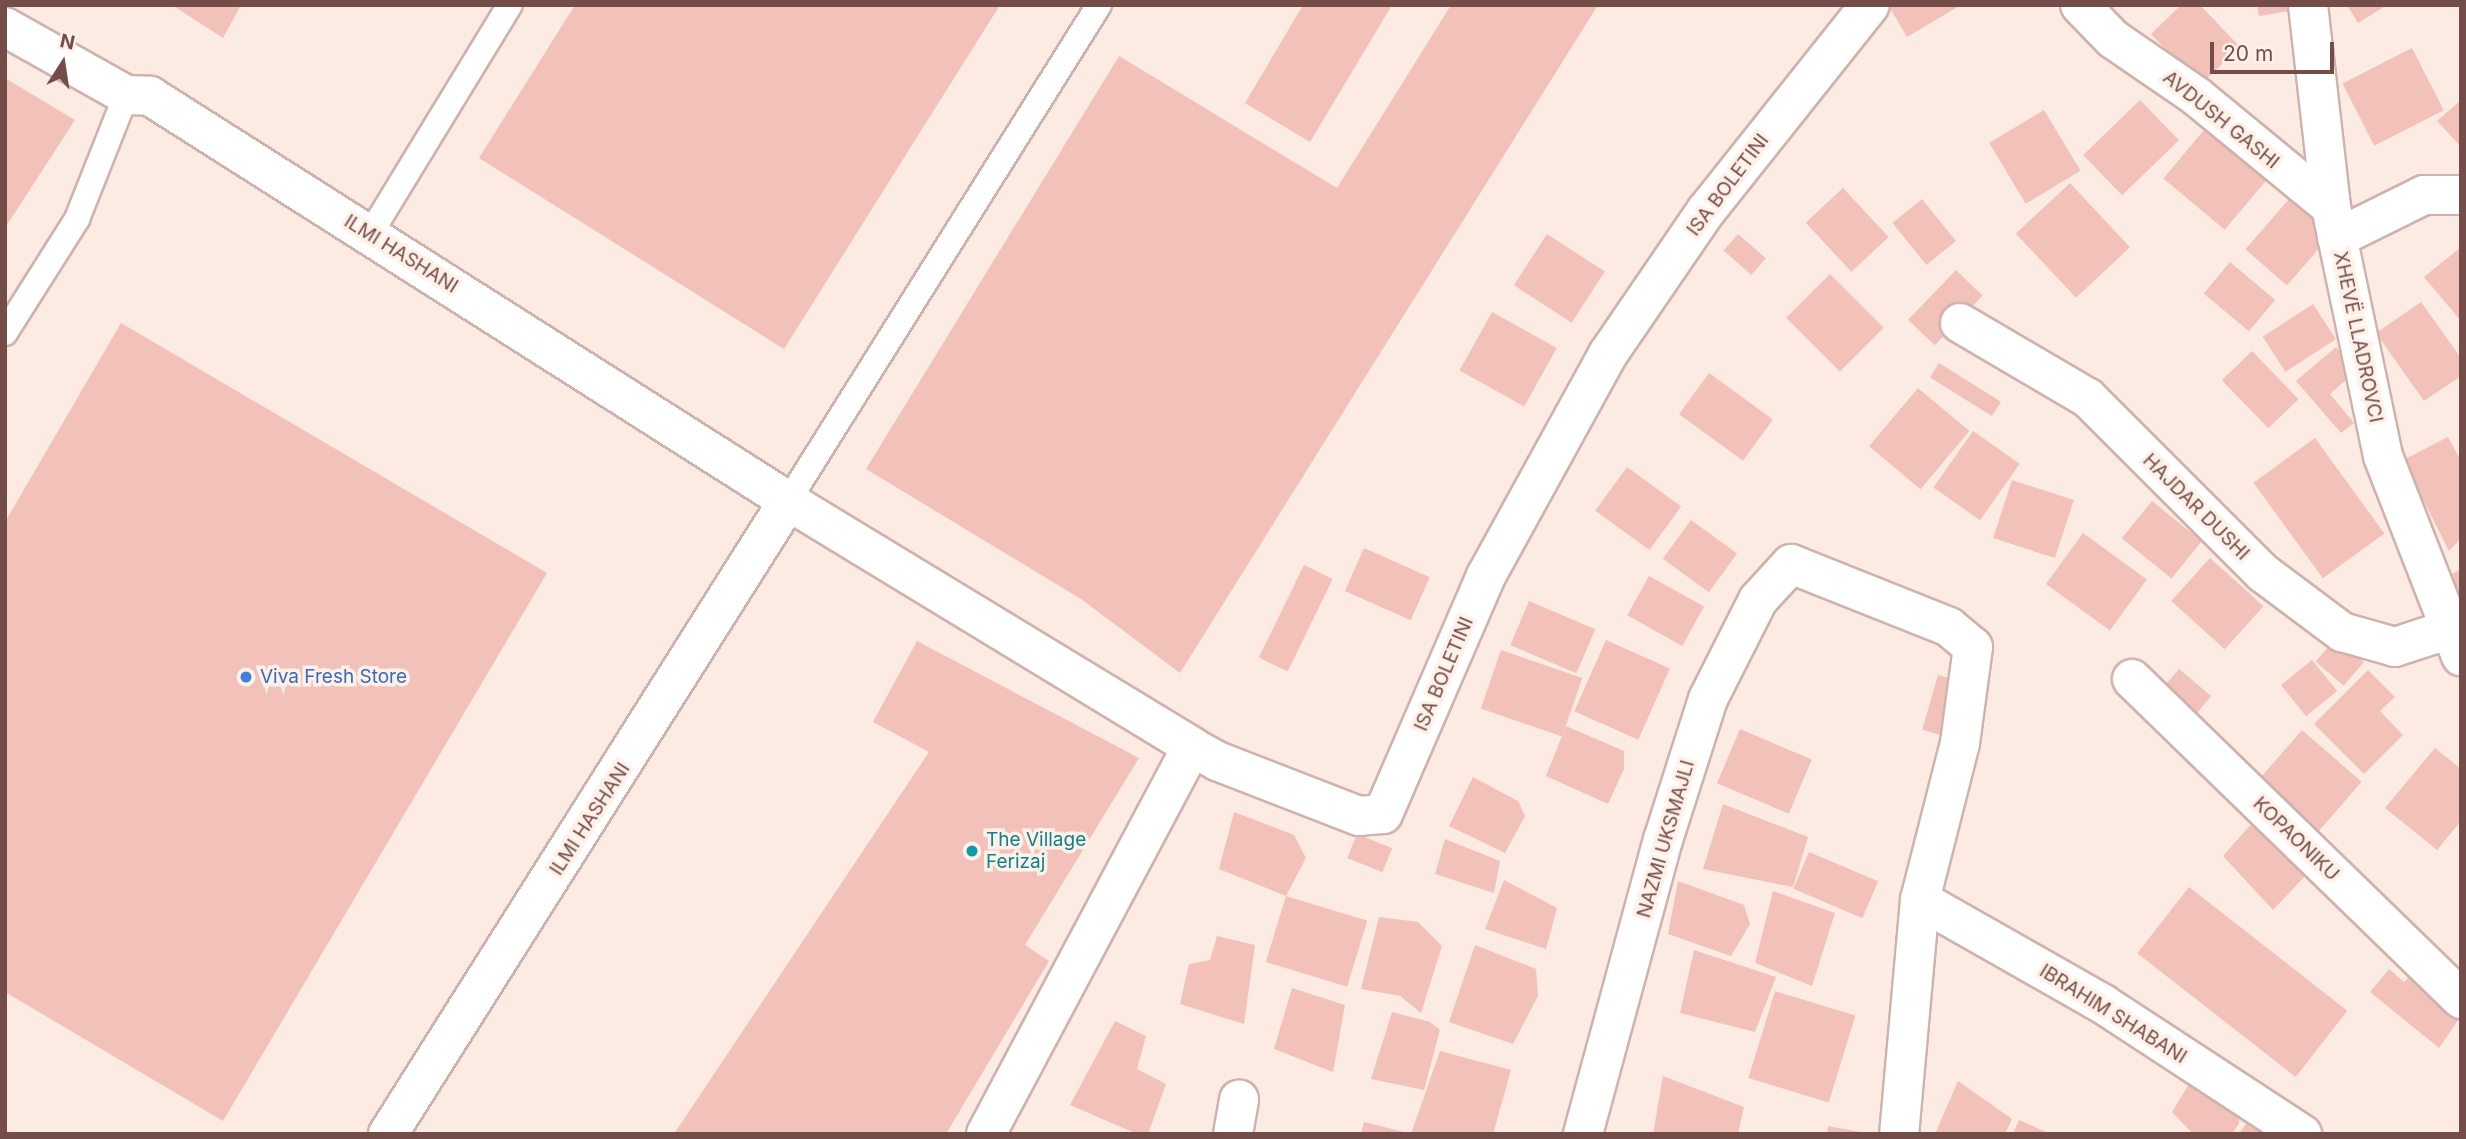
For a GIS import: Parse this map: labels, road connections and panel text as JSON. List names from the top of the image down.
{
  "streets": {
    "street": [
      "AVDUSH GASHI",
      "ISA BOLETINI",
      "ILMI HASHANI",
      "XHEVË LLADROVCI",
      "HAJDAR DUSHI",
      "NAZMI UKSMAJLI",
      "KOPAONIKU",
      "IBRAHIM SHABANI"
    ]
  },
  "crossings": [
    ["AVDUSH GASHI", "XHEVË LLADROVCI"],
    ["ISA BOLETINI", "ILMI HASHANI"],
    ["XHEVË LLADROVCI", "HAJDAR DUSHI"],
    ["NAZMI UKSMAJLI", "IBRAHIM SHABANI"]
  ],
  "places": ["Viva Fresh Store", "The Village Ferizaj"],
  "scale_bar": "20 m",
  "north": "top"
}
